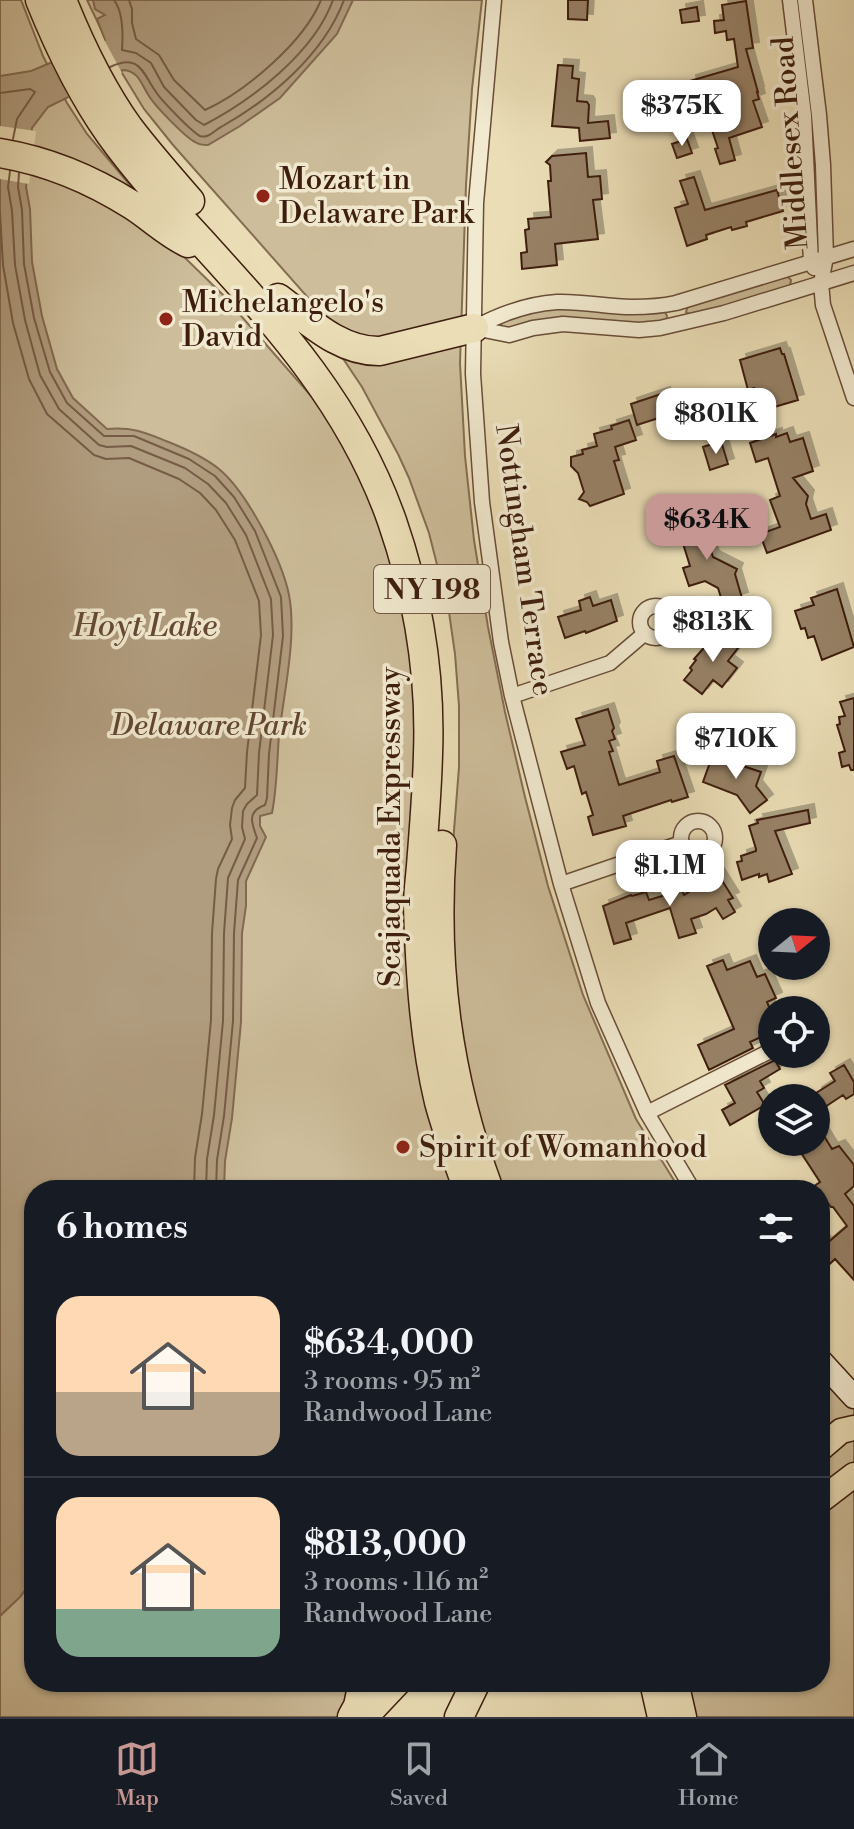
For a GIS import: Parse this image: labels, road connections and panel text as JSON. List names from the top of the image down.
{
  "streets": {
    "highway": ["NY 198", "Scajaquada Expressway"],
    "street": ["Middlesex Road", "Nottingham Terrace"]
  },
  "water": ["Hoyt Lake"],
  "parks": ["Delaware Park"],
  "places": ["Mozart in Delaware Park", "Michelangelo's David", "Spirit of Womanhood"],
  "north": "right",
  "page": {
    "price": [
      "$375K",
      "$801K",
      "$634K",
      "$813K",
      "$710K",
      "$1.1M"
    ],
    "heading": "6 homes",
    "list": [
      {
        "name": "$634,000",
        "note": "3 rooms · 95 m² · Randwood Lane"
      },
      {
        "name": "$813,000",
        "note": "3 rooms · 116 m² · Randwood Lane"
      }
    ],
    "tabs": ["Map", "Saved", "Home"]
  }
}
